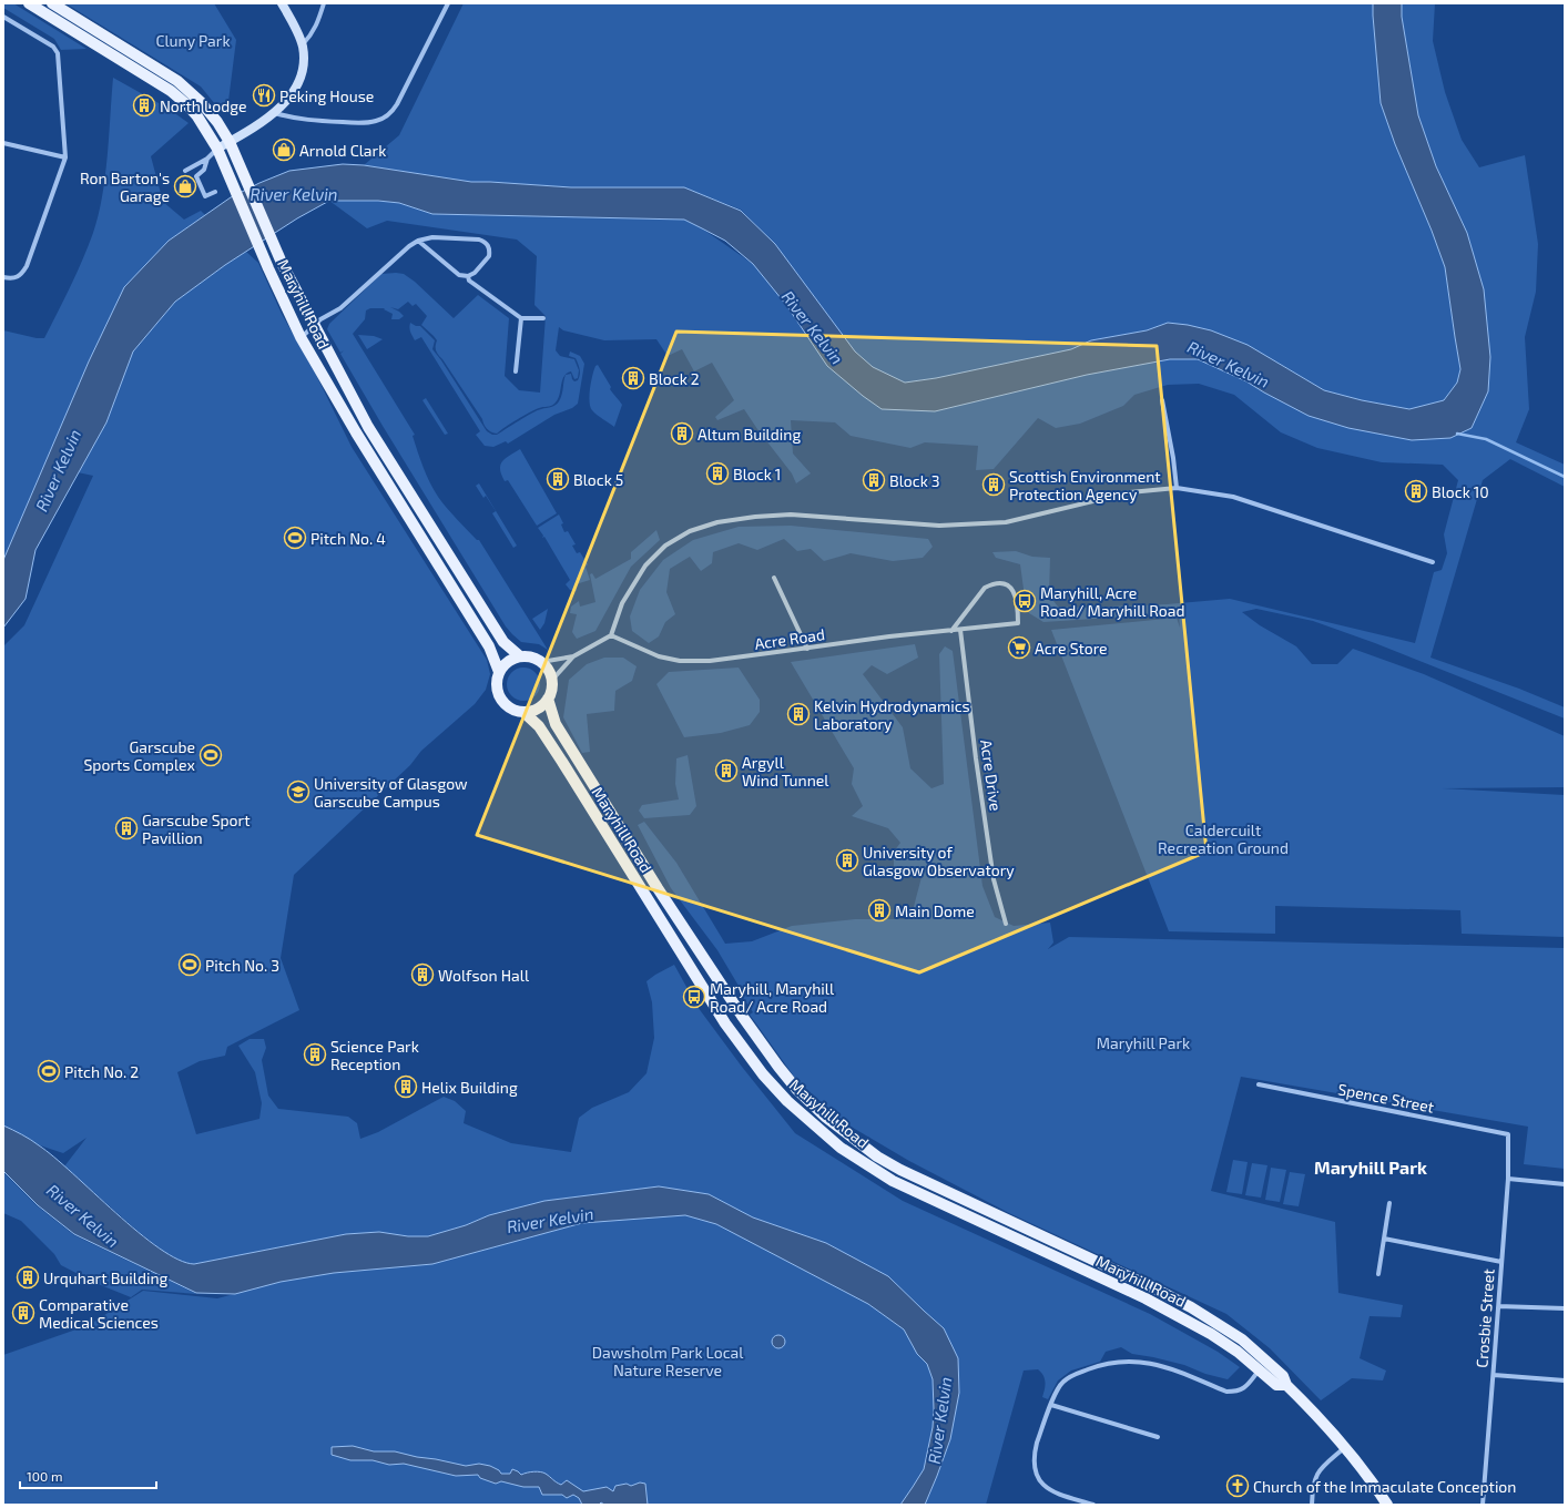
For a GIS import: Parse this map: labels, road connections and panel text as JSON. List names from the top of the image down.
{
  "streets": {
    "main road": ["Maryhill Road"],
    "street": [
      "Acre Road",
      "Acre Drive",
      "Spence Street",
      "Crosbie Street"
    ]
  },
  "crossings": [
    ["Acre Road", "Acre Drive"],
    ["Spence Street", "Crosbie Street"]
  ],
  "districts": ["Maryhill Park"],
  "water": ["River Kelvin"],
  "parks": [
    "Cluny Park",
    "Caldercuilt Recreation Ground",
    "Maryhill Park",
    "Dawsholm Park Local Nature Reserve"
  ],
  "places": {
    "restaurant": ["Peking House"],
    "building": [
      "North Lodge",
      "Block 2",
      "Altum Building",
      "Block 1",
      "Block 5",
      "Block 3",
      "Scottish Environment Protection Agency",
      "Block 10",
      "Kelvin Hydrodynamics Laboratory",
      "Argyll Wind Tunnel",
      "Garscube Sport Pavillion",
      "University of Glasgow Observatory",
      "Main Dome",
      "Wolfson Hall",
      "Science Park Reception",
      "Helix Building",
      "Urquhart Building",
      "Comparative Medical Sciences"
    ],
    "shop": ["Arnold Clark", "Ron Barton's Garage"],
    "sports": [
      "Pitch No. 4",
      "Garscube Sports Complex",
      "Pitch No. 3",
      "Pitch No. 2"
    ],
    "bus stop": ["Maryhill, Acre Road/ Maryhill Road", "Maryhill, Maryhill Road/ Acre Road"],
    "supermarket": ["Acre Store"],
    "school or university": ["University of Glasgow Garscube Campus"],
    "church": ["Church of the Immaculate Conception"]
  },
  "scale_bar": "100 m"
}
